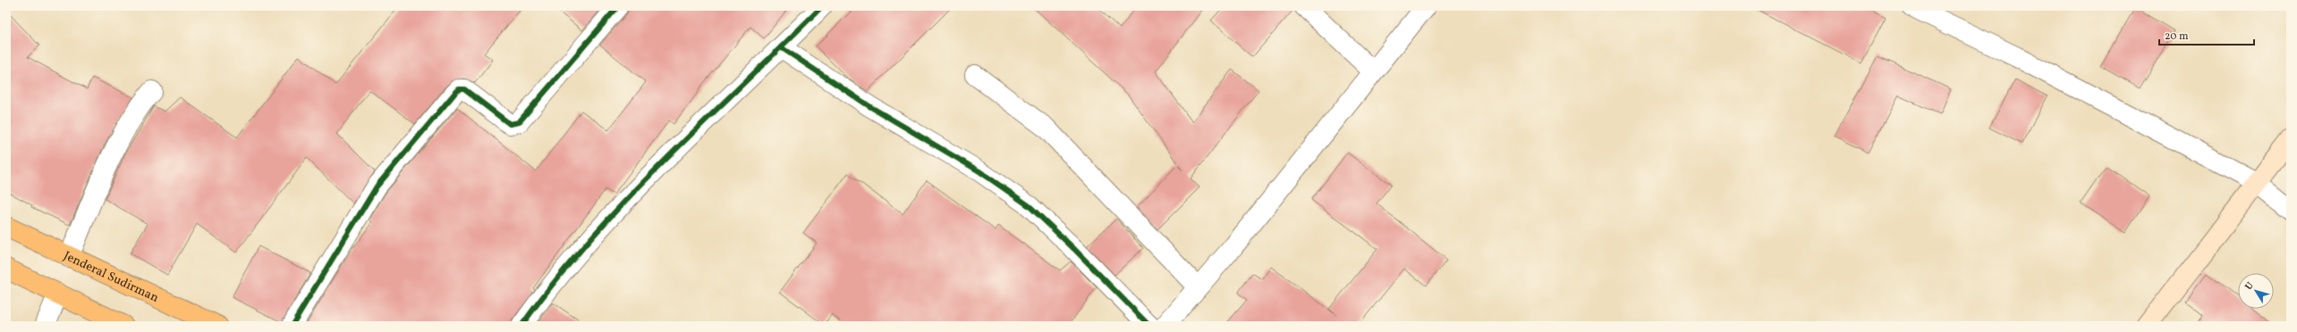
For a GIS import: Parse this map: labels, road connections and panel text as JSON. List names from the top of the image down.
{
  "streets": {
    "highway": ["Jenderal Sudirman"]
  },
  "scale_bar": "20 m",
  "north": "top left"
}
